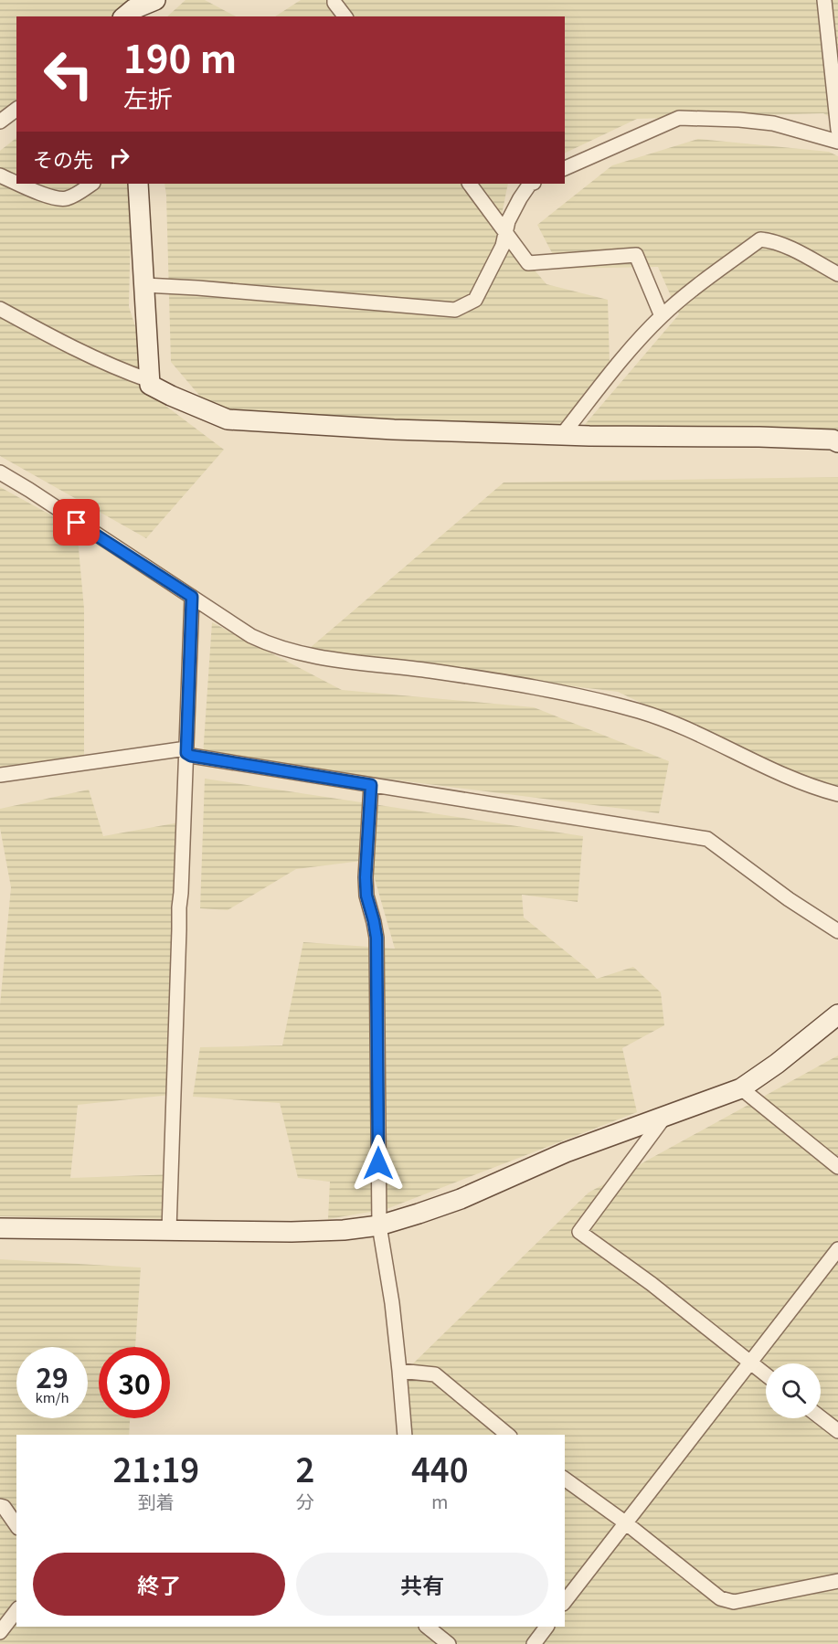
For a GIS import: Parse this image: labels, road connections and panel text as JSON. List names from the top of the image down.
{
  "page": {
    "turn": ["190 m", "左折"],
    "then": "その先",
    "speed": "29 km/h",
    "limit": "30",
    "eta": [
      "21:19",
      "到着",
      "2",
      "分",
      "440",
      "m"
    ],
    "buttons": ["終了", "共有"]
  }
}
